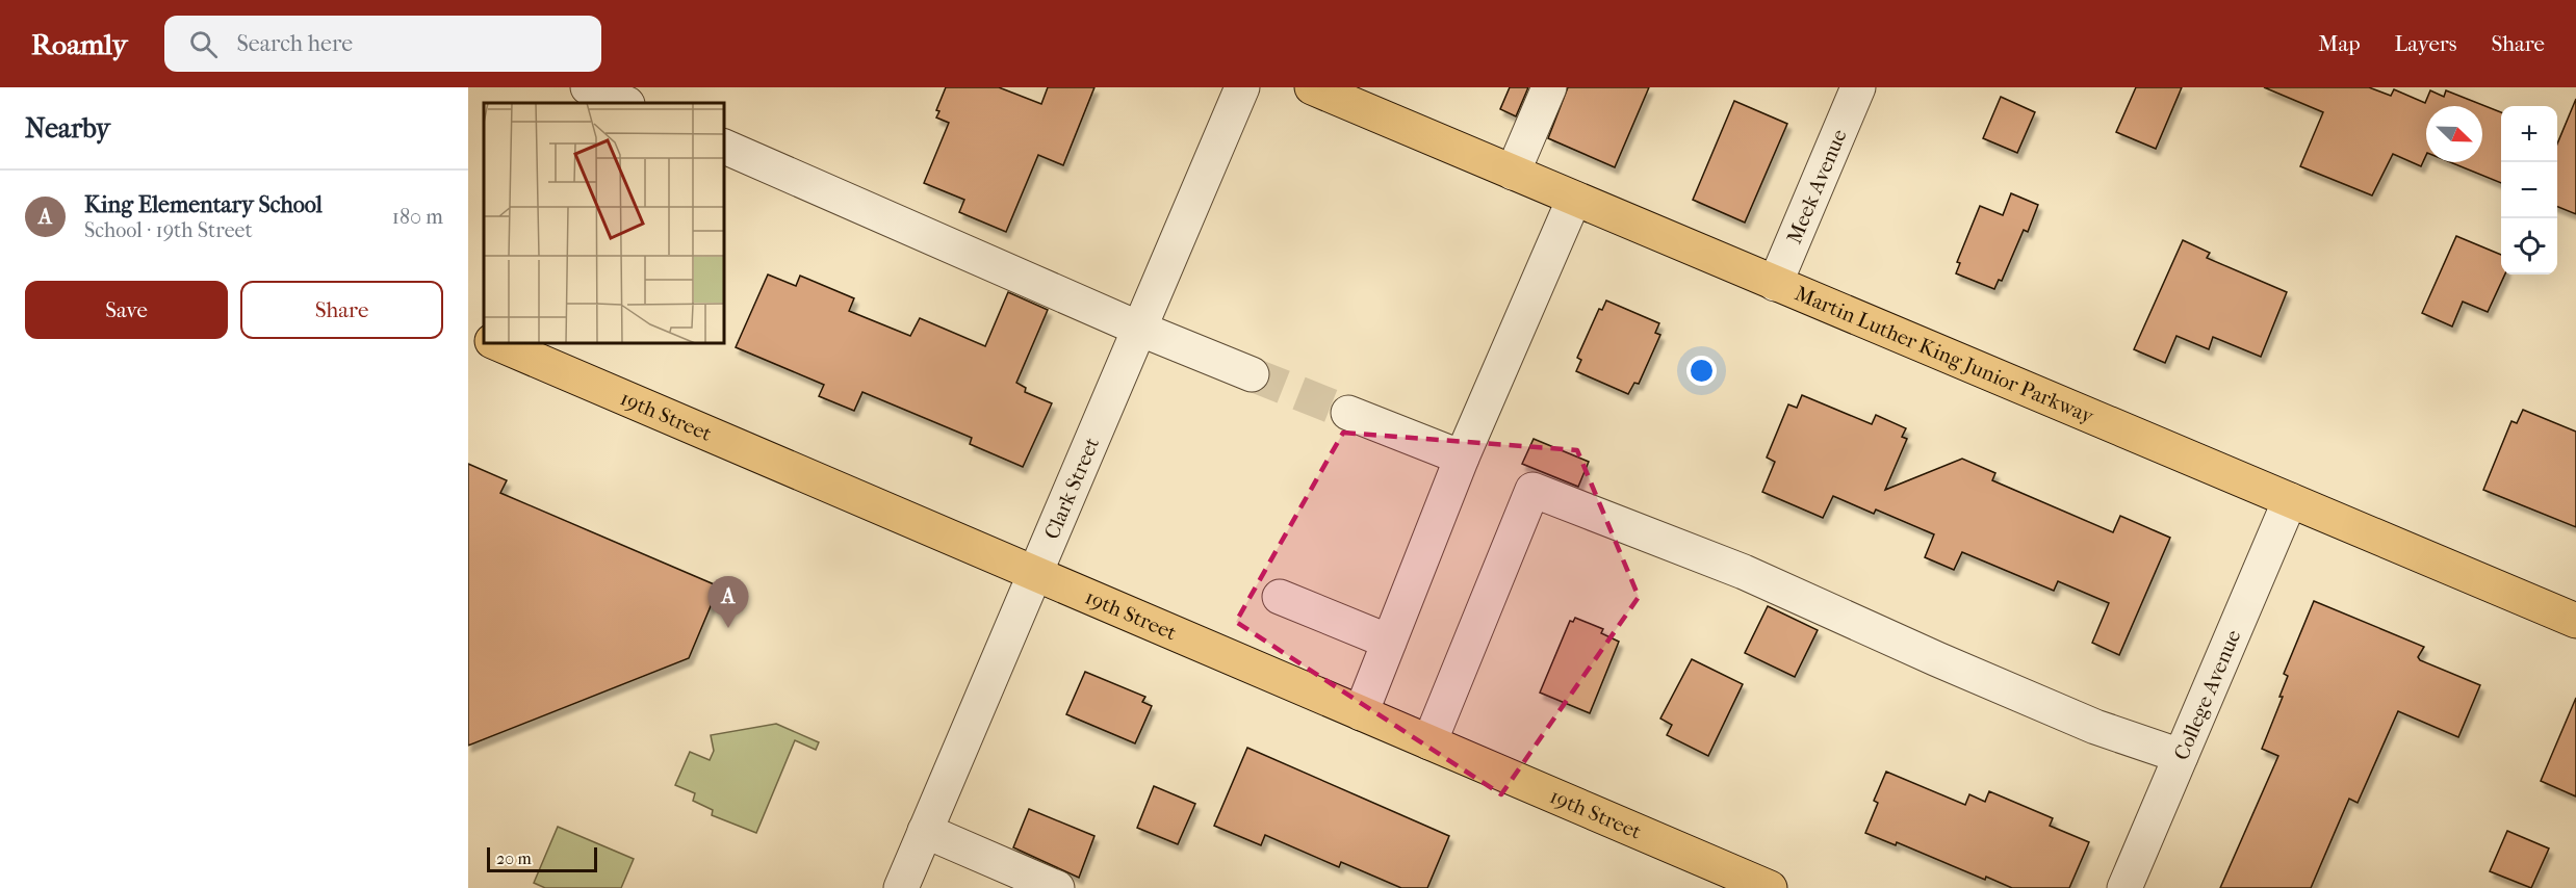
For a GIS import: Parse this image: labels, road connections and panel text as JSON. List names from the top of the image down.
{
  "streets": {
    "main road": ["Martin Luther King Junior Parkway", "19th Street"],
    "street": ["Meek Avenue", "Clark Street", "College Avenue"]
  },
  "crossings": [
    ["Meek Avenue", "Martin Luther King Junior Parkway"],
    ["Martin Luther King Junior Parkway", "College Avenue"],
    ["19th Street", "Clark Street"]
  ],
  "scale_bar": "20 m",
  "north": "bottom right",
  "page": {
    "header": "Roamly",
    "search": "Search here",
    "nav": ["Map", "Layers", "Share"],
    "heading": "Nearby",
    "map_buttons": ["+", "−"],
    "list": [
      {
        "mark": "A",
        "name": "King Elementary School",
        "note": "School · 19th Street",
        "value": "180 m"
      }
    ],
    "buttons": ["Save", "Share"],
    "pins": "A",
    "scale": "20 m"
  }
}
